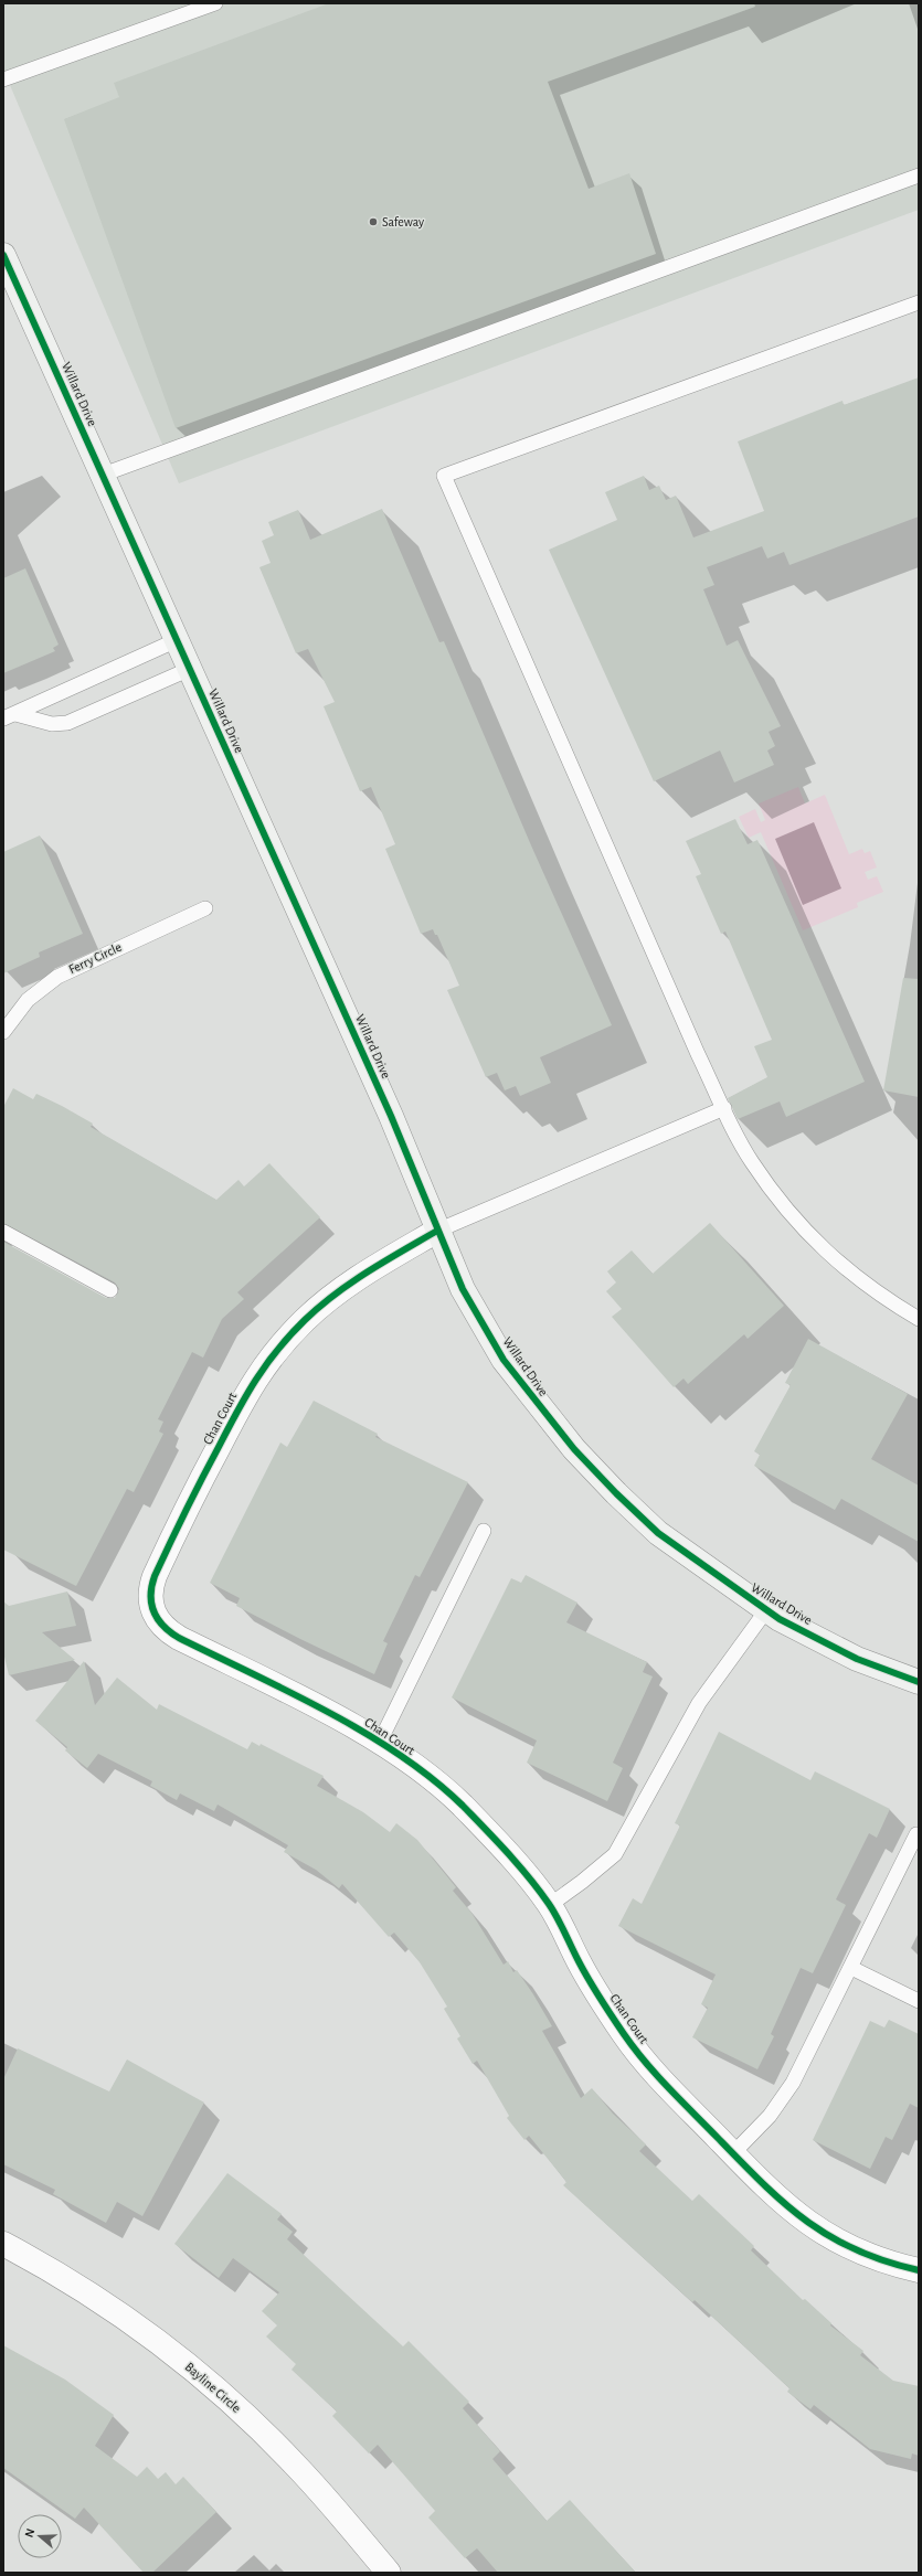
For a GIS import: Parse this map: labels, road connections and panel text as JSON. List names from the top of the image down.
{
  "streets": {
    "street": ["Willard Drive", "Chan Court", "Bayline Circle"],
    "lane": ["Ferry Circle"]
  },
  "crossings": [
    ["Willard Drive", "Chan Court"]
  ],
  "places": ["Safeway"],
  "north": "left"
}
